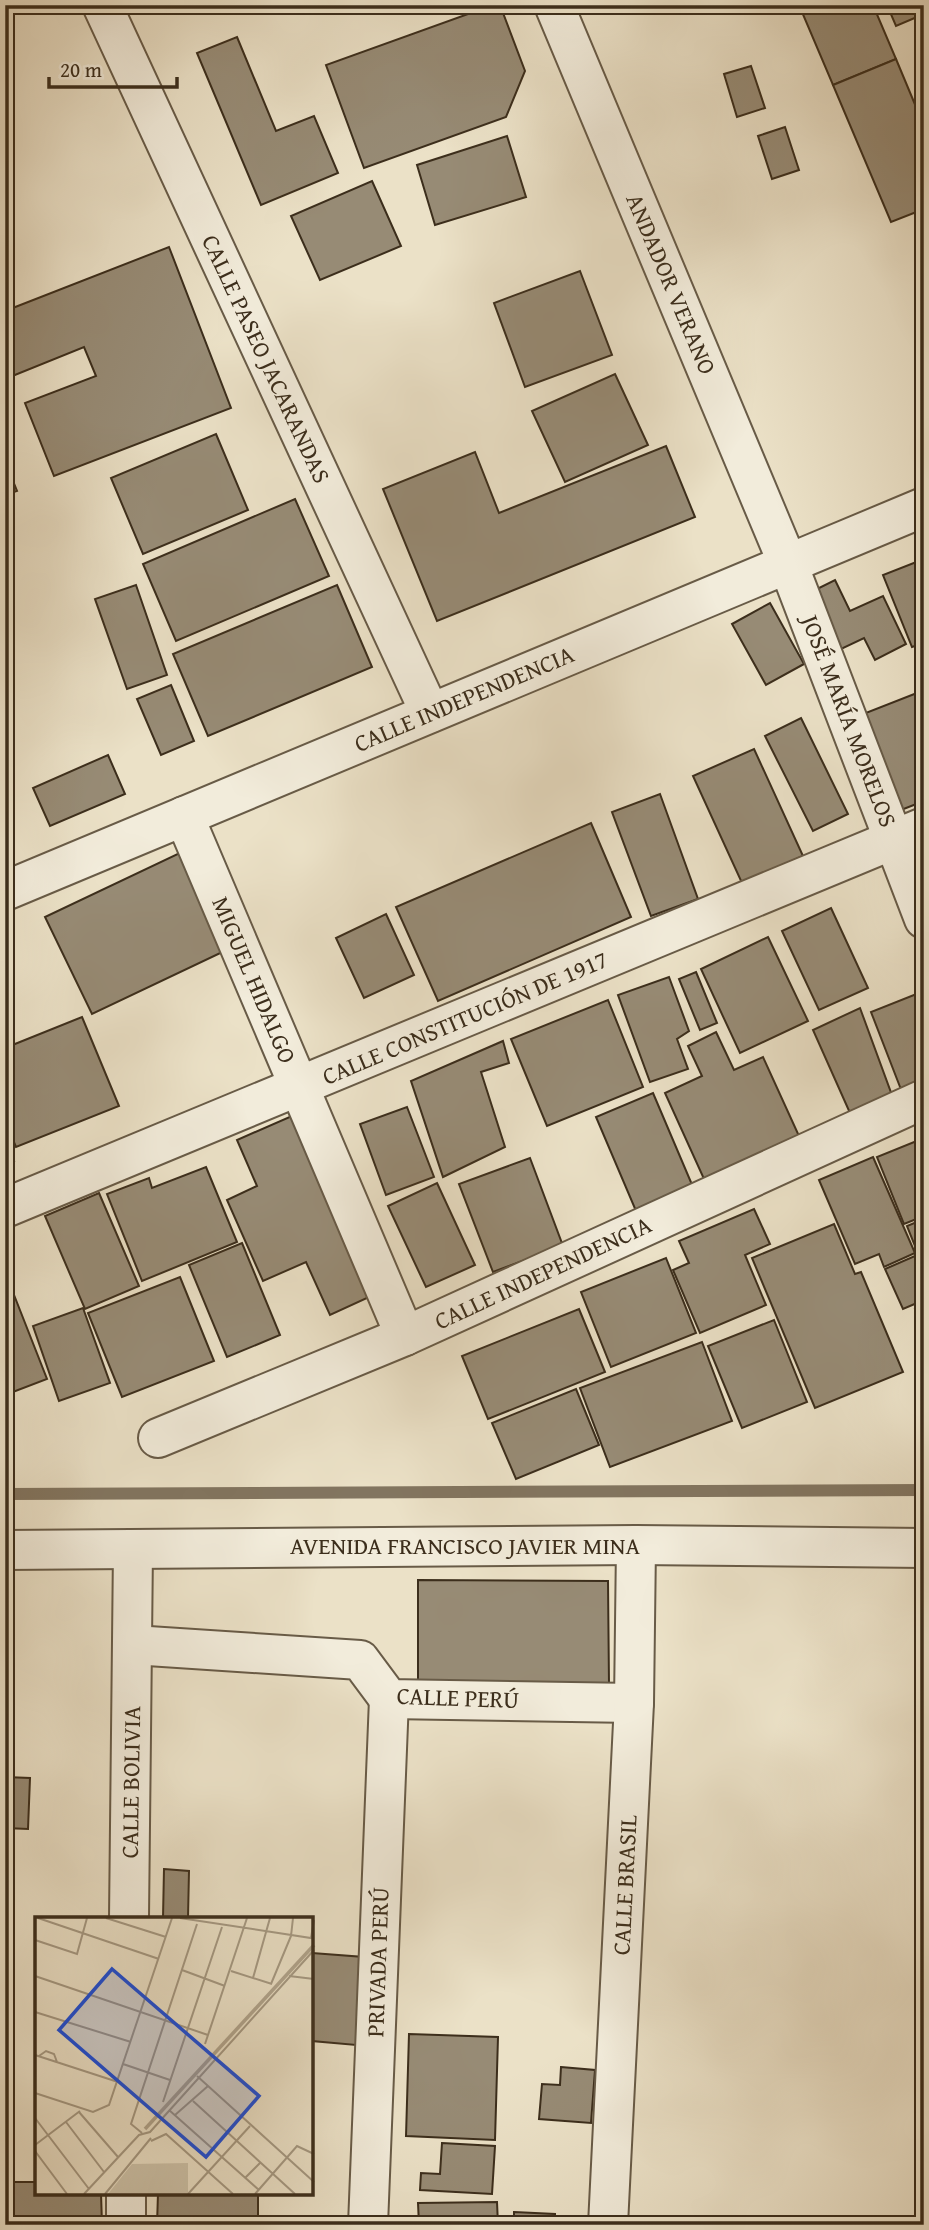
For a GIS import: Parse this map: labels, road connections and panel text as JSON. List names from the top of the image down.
{
  "streets": {
    "street": [
      "ANDADOR VERANO",
      "CALLE PASEO JACARANDAS",
      "CALLE INDEPENDENCIA",
      "JOSÉ MARÍA MORELOS",
      "MIGUEL HIDALGO",
      "CALLE CONSTITUCIÓN DE 1917",
      "AVENIDA FRANCISCO JAVIER MINA",
      "CALLE PERÚ",
      "CALLE BOLIVIA",
      "CALLE BRASIL",
      "PRIVADA PERÚ"
    ]
  },
  "crossings": [
    ["ANDADOR VERANO", "CALLE INDEPENDENCIA"],
    ["ANDADOR VERANO", "JOSÉ MARÍA MORELOS"],
    ["CALLE PASEO JACARANDAS", "CALLE INDEPENDENCIA"],
    ["CALLE INDEPENDENCIA", "JOSÉ MARÍA MORELOS"],
    ["CALLE INDEPENDENCIA", "MIGUEL HIDALGO"],
    ["JOSÉ MARÍA MORELOS", "CALLE CONSTITUCIÓN DE 1917"],
    ["MIGUEL HIDALGO", "CALLE CONSTITUCIÓN DE 1917"],
    ["AVENIDA FRANCISCO JAVIER MINA", "CALLE BOLIVIA"],
    ["AVENIDA FRANCISCO JAVIER MINA", "CALLE BRASIL"],
    ["CALLE PERÚ", "CALLE BOLIVIA"],
    ["CALLE PERÚ", "CALLE BRASIL"],
    ["CALLE PERÚ", "PRIVADA PERÚ"]
  ],
  "scale_bar": "20 m"
}
